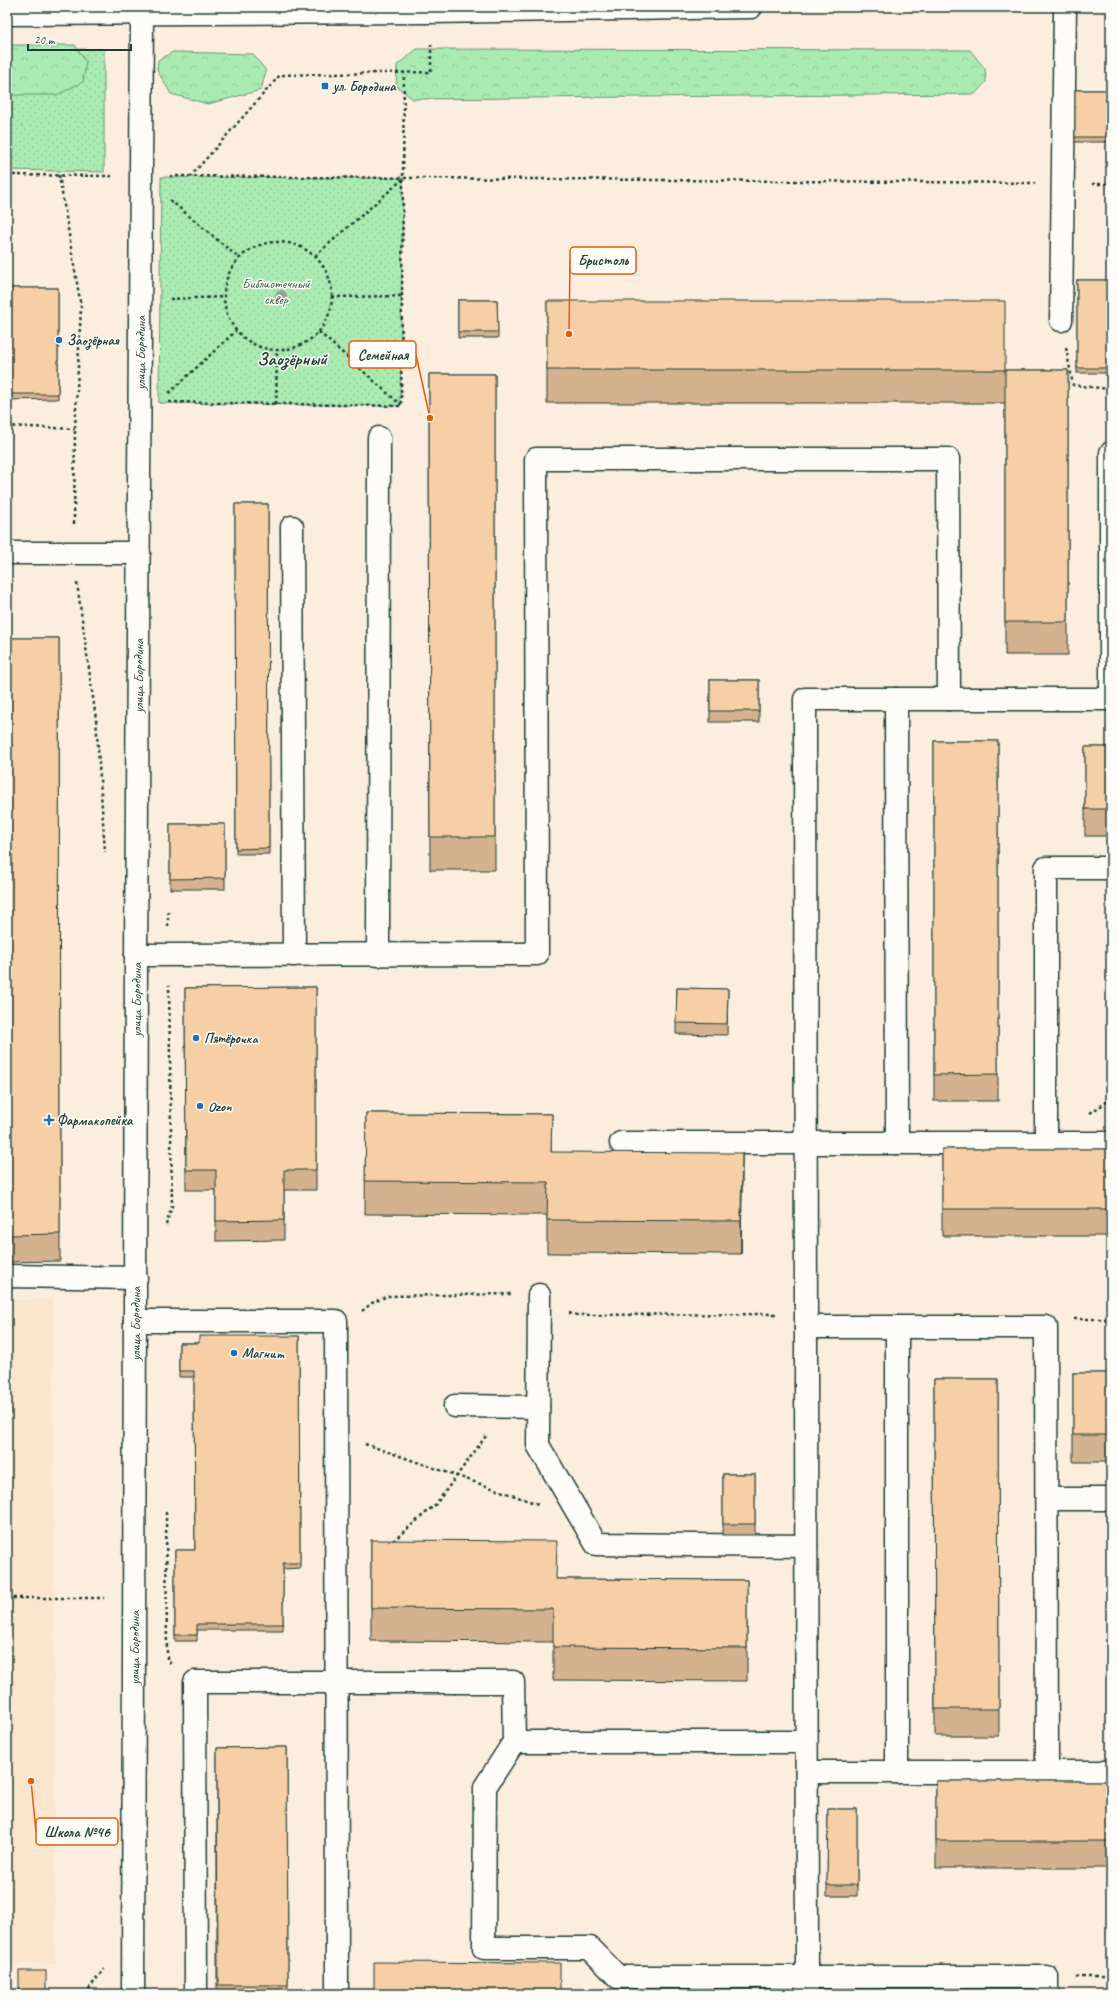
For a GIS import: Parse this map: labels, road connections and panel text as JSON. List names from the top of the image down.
{
  "streets": {
    "street": ["улица Бородина"]
  },
  "districts": ["Заозёрный"],
  "parks": ["Библиотечный сквер"],
  "places": {
    "transit": ["ул. Бородина"],
    "other": [
      "Бристоль",
      "Заозёрная",
      "Семейная",
      "Пятёрочка",
      "Ozon",
      "Магнит",
      "Школа №46"
    ],
    "health": ["Фармакопейка"]
  },
  "scale_bar": "20 m"
}
